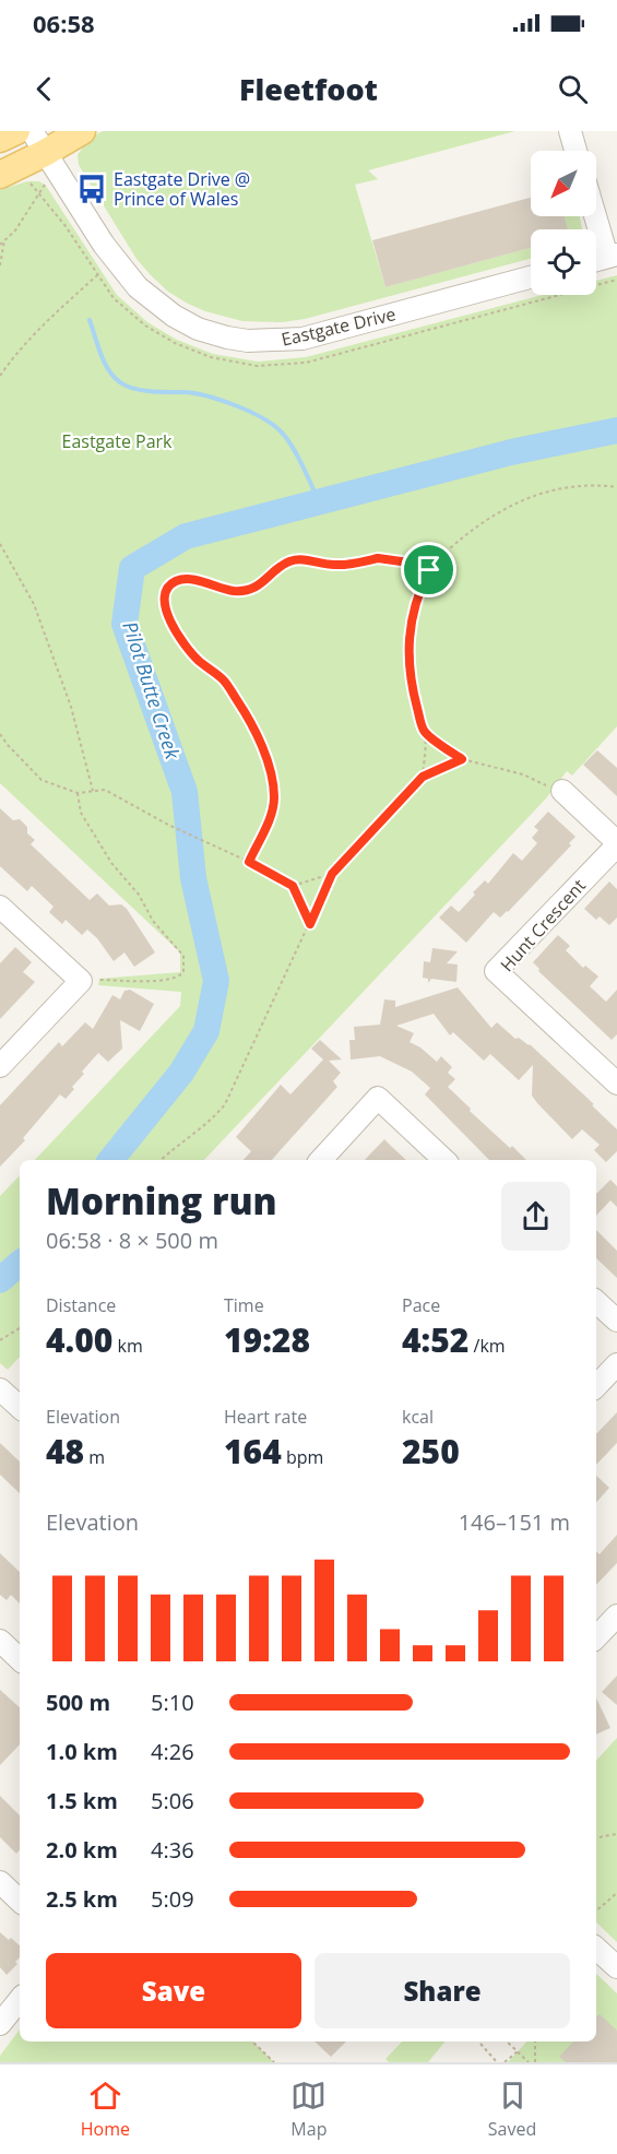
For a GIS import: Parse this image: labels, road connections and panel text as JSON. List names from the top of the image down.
{
  "streets": {
    "street": ["Eastgate Drive", "Hunt Crescent"]
  },
  "water": ["Pilot Butte Creek"],
  "parks": ["Eastgate Park"],
  "places": {
    "bus stop": ["Eastgate Drive @ Prince of Wales"]
  },
  "north": "bottom left",
  "page": {
    "status": "06:58",
    "header": "Fleetfoot",
    "heading": ["Morning run", "06:58 · 8 × 500 m"],
    "stats": [
      ["Distance", "4.00 km"],
      ["Time", "19:28"],
      ["Pace", "4:52 /km"],
      ["Elevation", "48 m"],
      ["Heart rate", "164 bpm"],
      ["kcal", "250"]
    ],
    "chart": ["Elevation", "146–151 m"],
    "list": [
      {
        "name": "500 m",
        "note": "5:10"
      },
      {
        "name": "1.0 km",
        "note": "4:26"
      },
      {
        "name": "1.5 km",
        "note": "5:06"
      },
      {
        "name": "2.0 km",
        "note": "4:36"
      },
      {
        "name": "2.5 km",
        "note": "5:09"
      }
    ],
    "buttons": ["Save", "Share"],
    "tabs": ["Home", "Map", "Saved"]
  }
}
